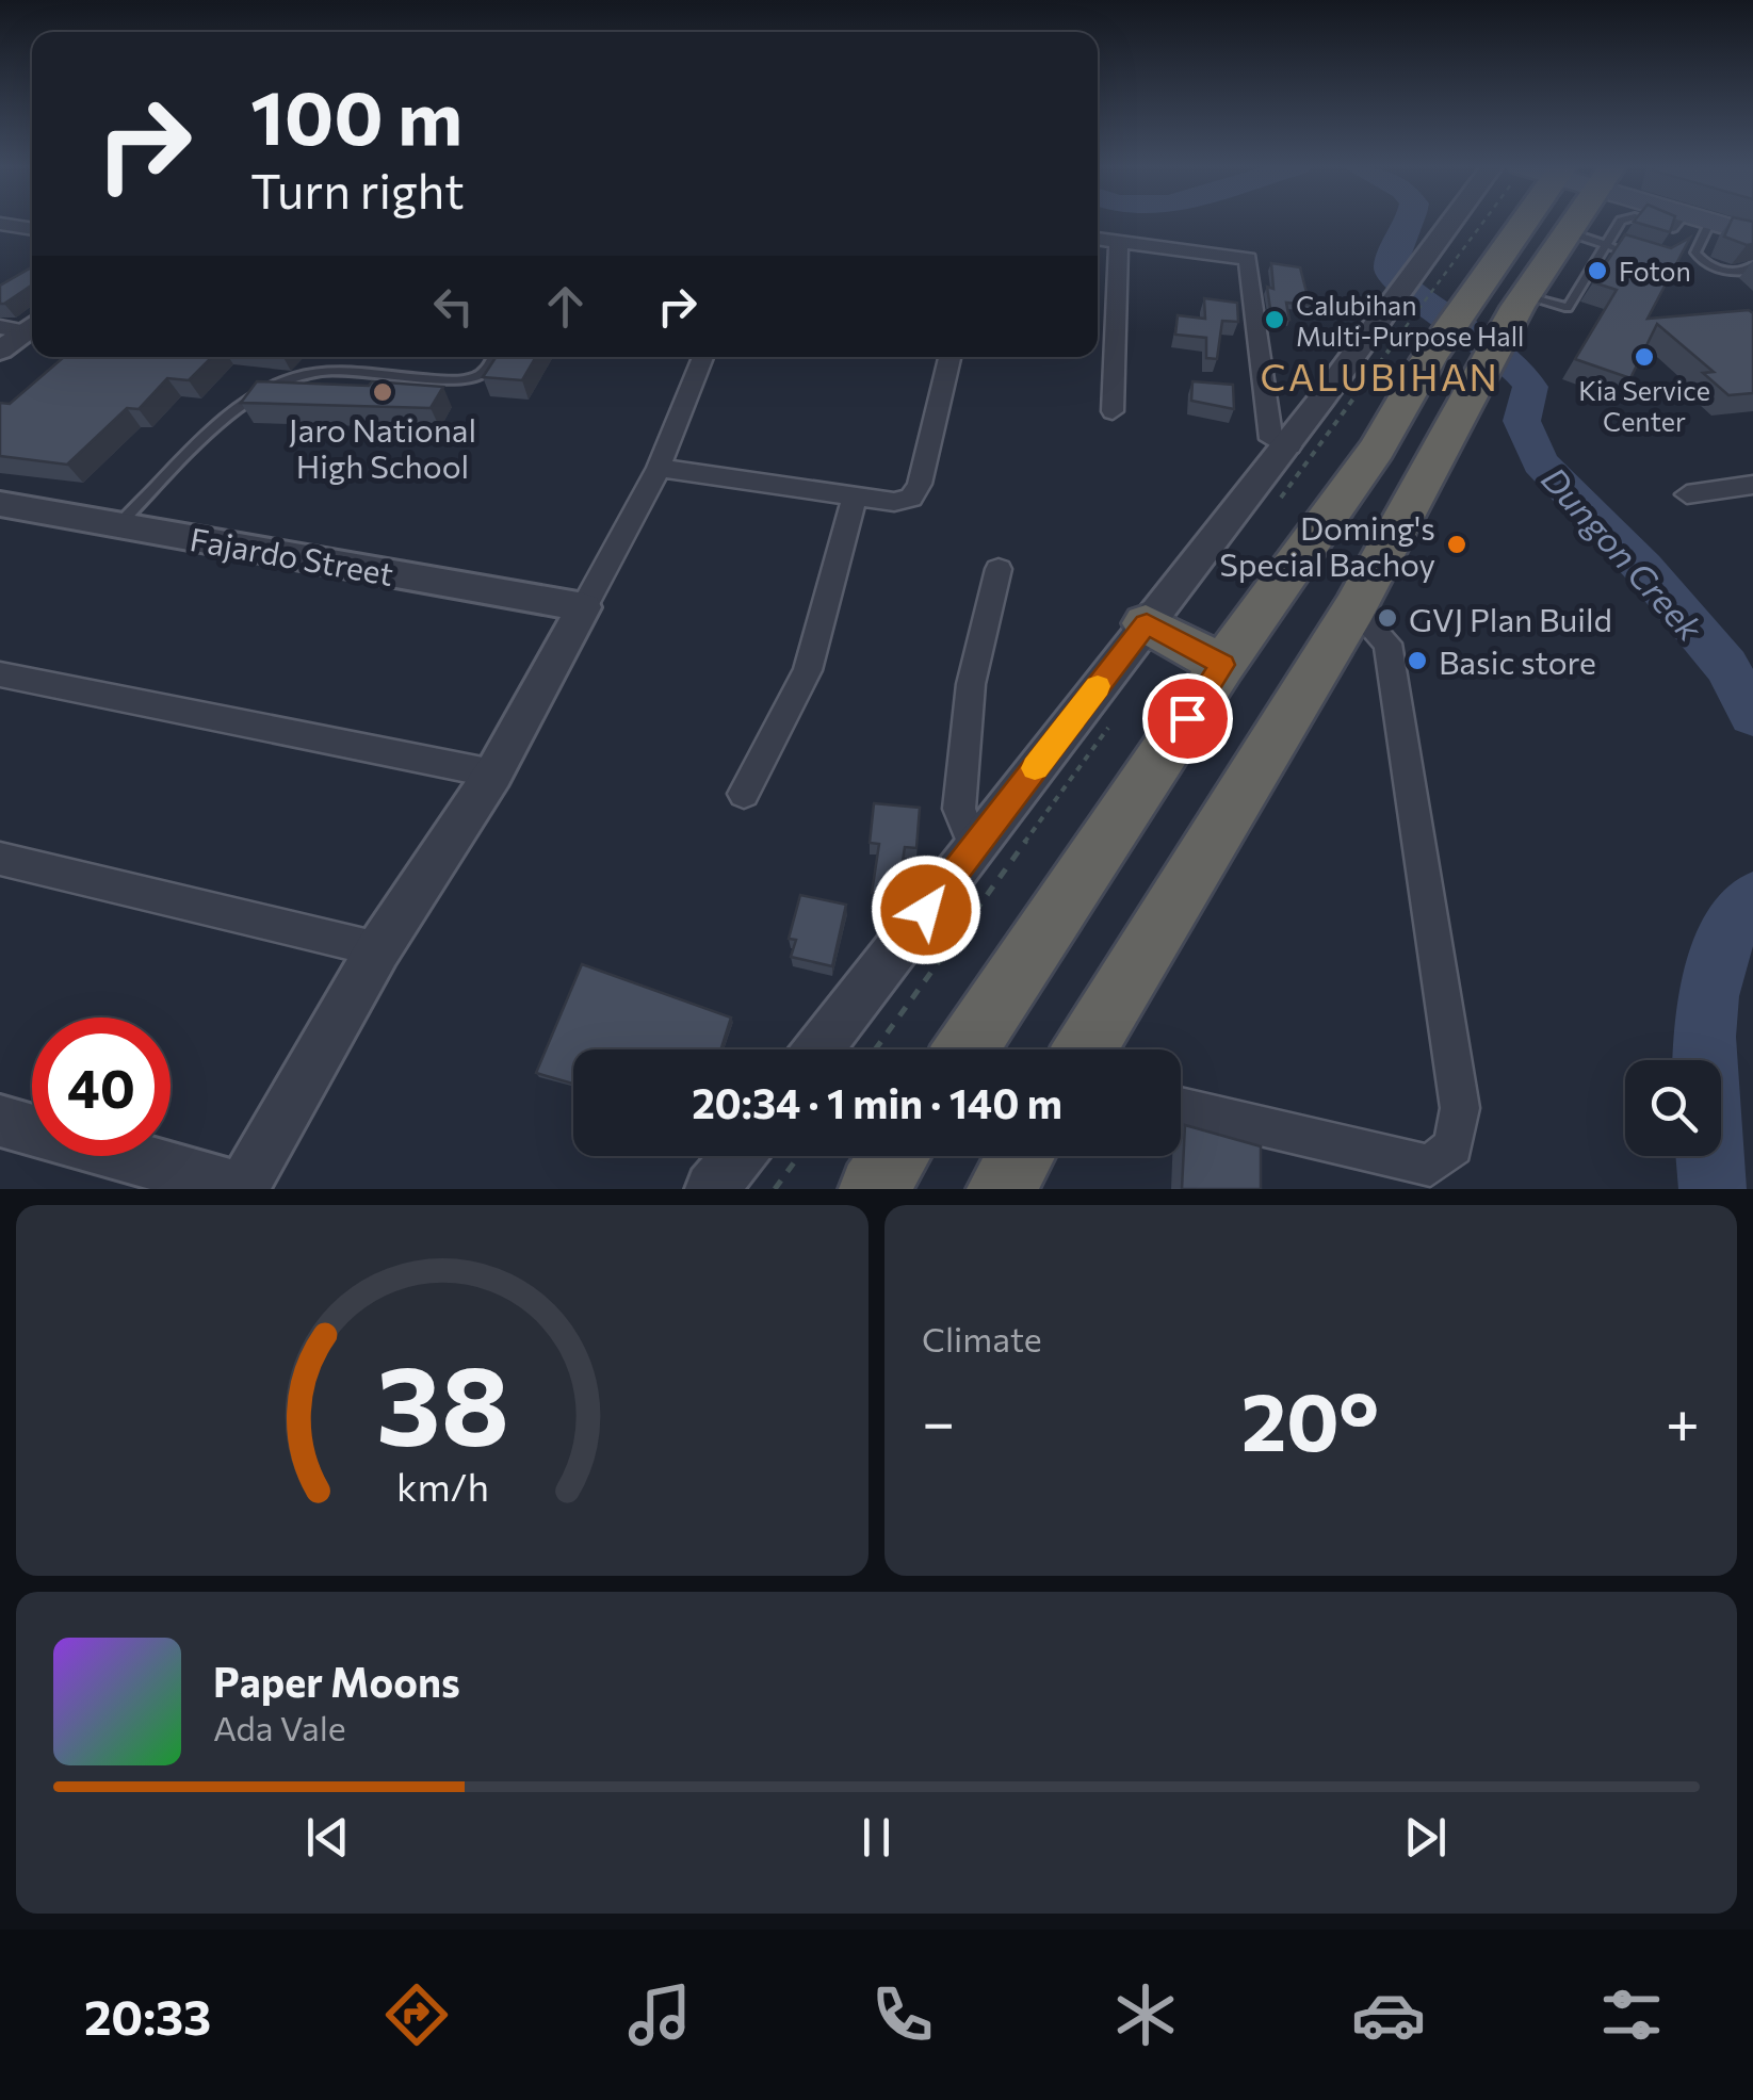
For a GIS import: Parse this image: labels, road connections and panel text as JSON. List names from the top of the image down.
{
  "streets": {
    "street": ["Fajardo Street"]
  },
  "districts": ["CALUBIHAN"],
  "water": ["Dungon Creek"],
  "places": [
    "Foton",
    "Calubihan Multi-Purpose Hall",
    "Kia Service Center",
    "Jaro National High School",
    "Doming's Special Bachoy",
    "GVJ Plan Build",
    "Basic store"
  ],
  "page": {
    "turn": ["100 m", "Turn right"],
    "limit": "40",
    "trip": "20:34 · 1 min · 140 m",
    "tile": "Climate",
    "heat": ["−", "20°", "+"],
    "song": ["Paper Moons", "Ada Vale"],
    "tabs": "20:33",
    "gauge": ["38", "km/h"]
  }
}
